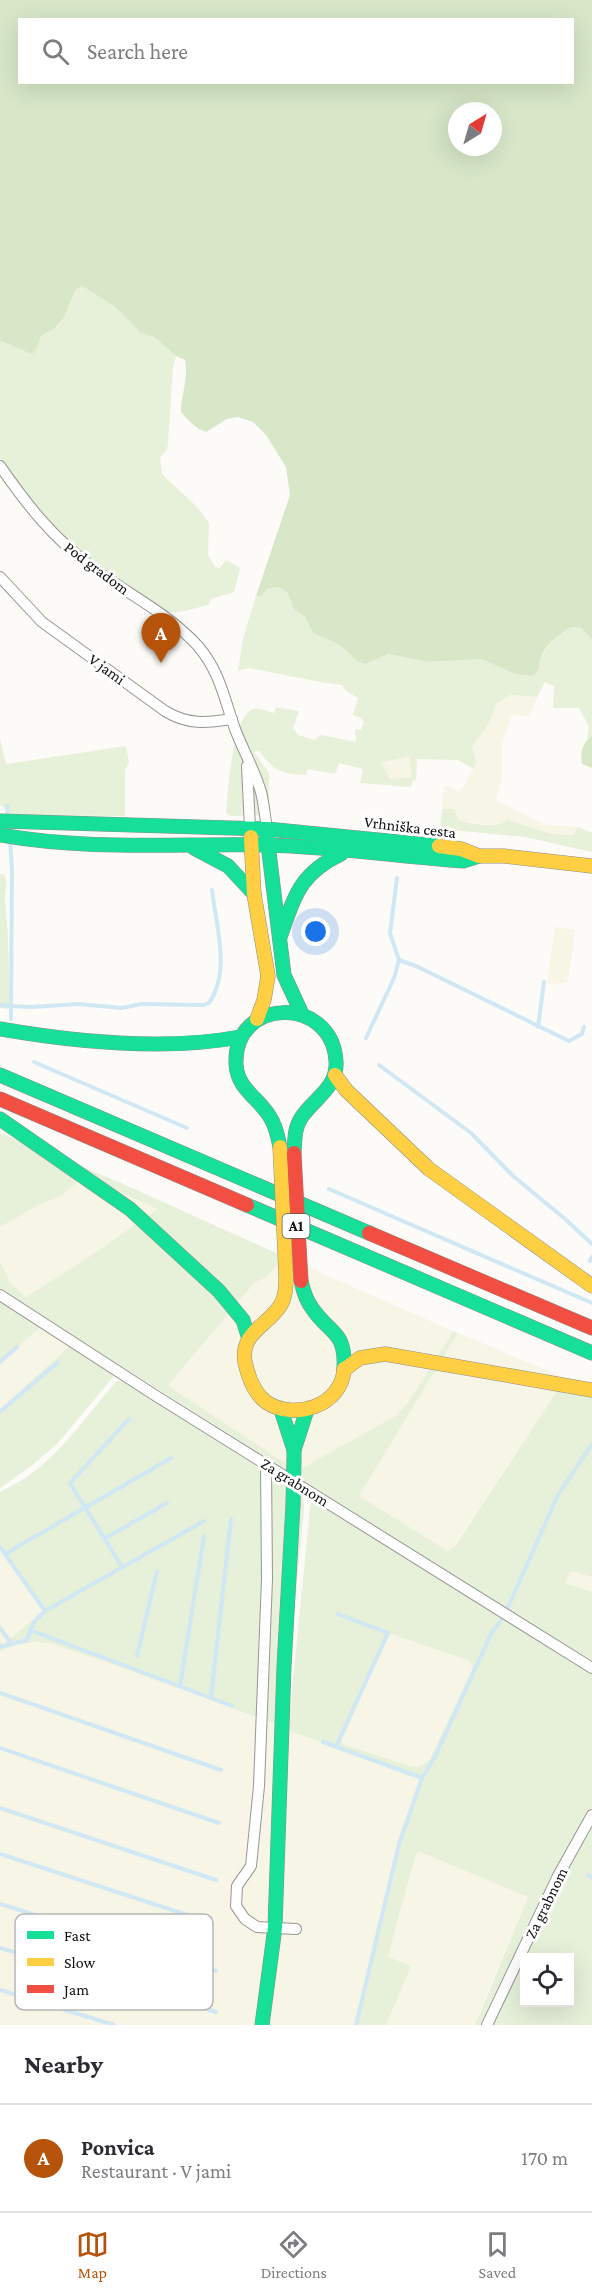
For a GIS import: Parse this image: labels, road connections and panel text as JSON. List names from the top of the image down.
{
  "streets": {
    "main road": ["Vrhniška cesta", "A1"],
    "street": ["Pod gradom", "V jami", "Za grabnom"]
  },
  "crossings": [
    ["Pod gradom", "V jami"]
  ],
  "legend": ["Fast", "Slow", "Jam"],
  "north": "top right",
  "page": {
    "search": "Search here",
    "pins": "A",
    "heading": "Nearby",
    "list": [
      {
        "mark": "A",
        "name": "Ponvica",
        "note": "Restaurant · V jami",
        "value": "170 m"
      }
    ],
    "nav": ["Map", "Directions", "Saved"]
  }
}
